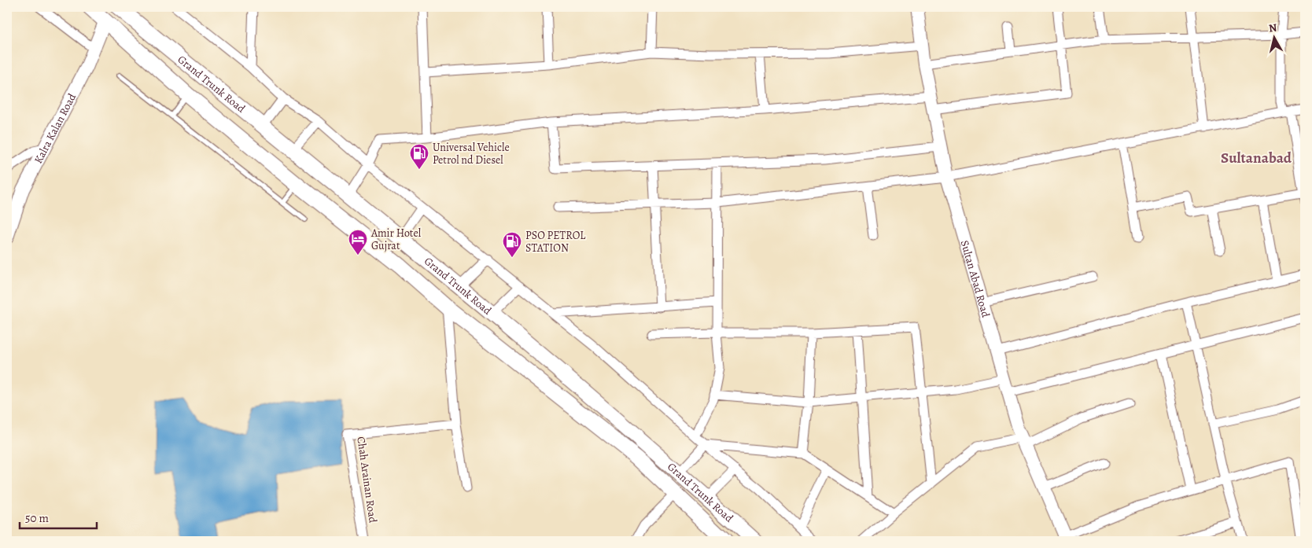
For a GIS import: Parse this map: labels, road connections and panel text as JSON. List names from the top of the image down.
{
  "streets": {
    "main road": ["Grand Trunk Road"],
    "street": ["Kalra Kalan Road", "Sultan Abad Road", "Chah Arainan Road"]
  },
  "crossings": [
    ["Grand Trunk Road", "Kalra Kalan Road"]
  ],
  "districts": ["Sultanabad"],
  "places": {
    "fuel station": ["Universal Vehicle Petrol nd Diesel", "PSO PETROL STATION"],
    "hotel": ["Amir Hotel Gujrat"]
  },
  "scale_bar": "50 m",
  "north": "top"
}
